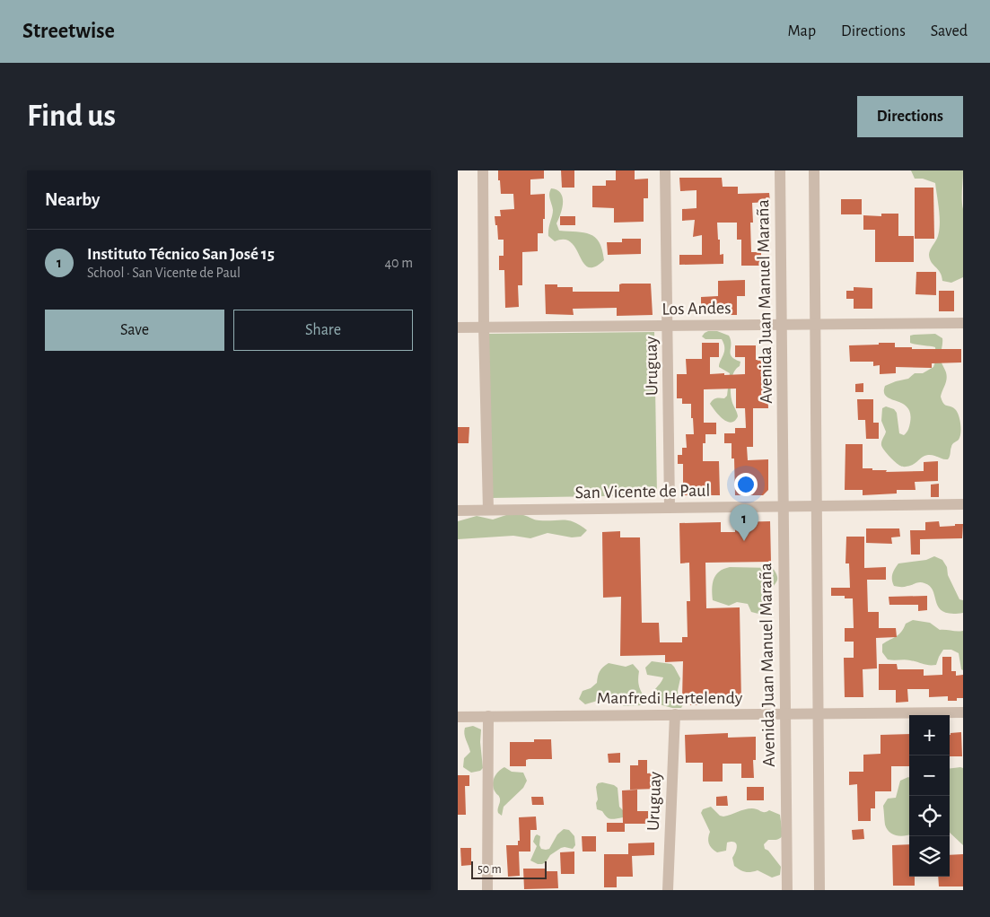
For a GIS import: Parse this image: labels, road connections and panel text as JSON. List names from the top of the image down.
{
  "streets": {
    "street": [
      "Avenida Juan Manuel Maraña",
      "Los Andes",
      "Uruguay",
      "San Vicente de Paul",
      "Manfredi Hertelendy"
    ]
  },
  "crossings": [
    ["Avenida Juan Manuel Maraña", "Los Andes"],
    ["Avenida Juan Manuel Maraña", "San Vicente de Paul"],
    ["Avenida Juan Manuel Maraña", "Manfredi Hertelendy"],
    ["Los Andes", "Uruguay"],
    ["Uruguay", "San Vicente de Paul"],
    ["Uruguay", "Manfredi Hertelendy"]
  ],
  "scale_bar": "50 m",
  "page": {
    "header": "Streetwise",
    "nav": ["Map", "Directions", "Saved"],
    "buttons": [
      "Directions",
      ["Save", "Share"]
    ],
    "title": "Find us",
    "heading": "Nearby",
    "list": [
      {
        "mark": "1",
        "name": "Instituto Técnico San José 15",
        "note": "School · San Vicente de Paul",
        "value": "40 m"
      }
    ],
    "pins": "1",
    "map_buttons": ["+", "−"],
    "scale": "50 m"
  }
}
